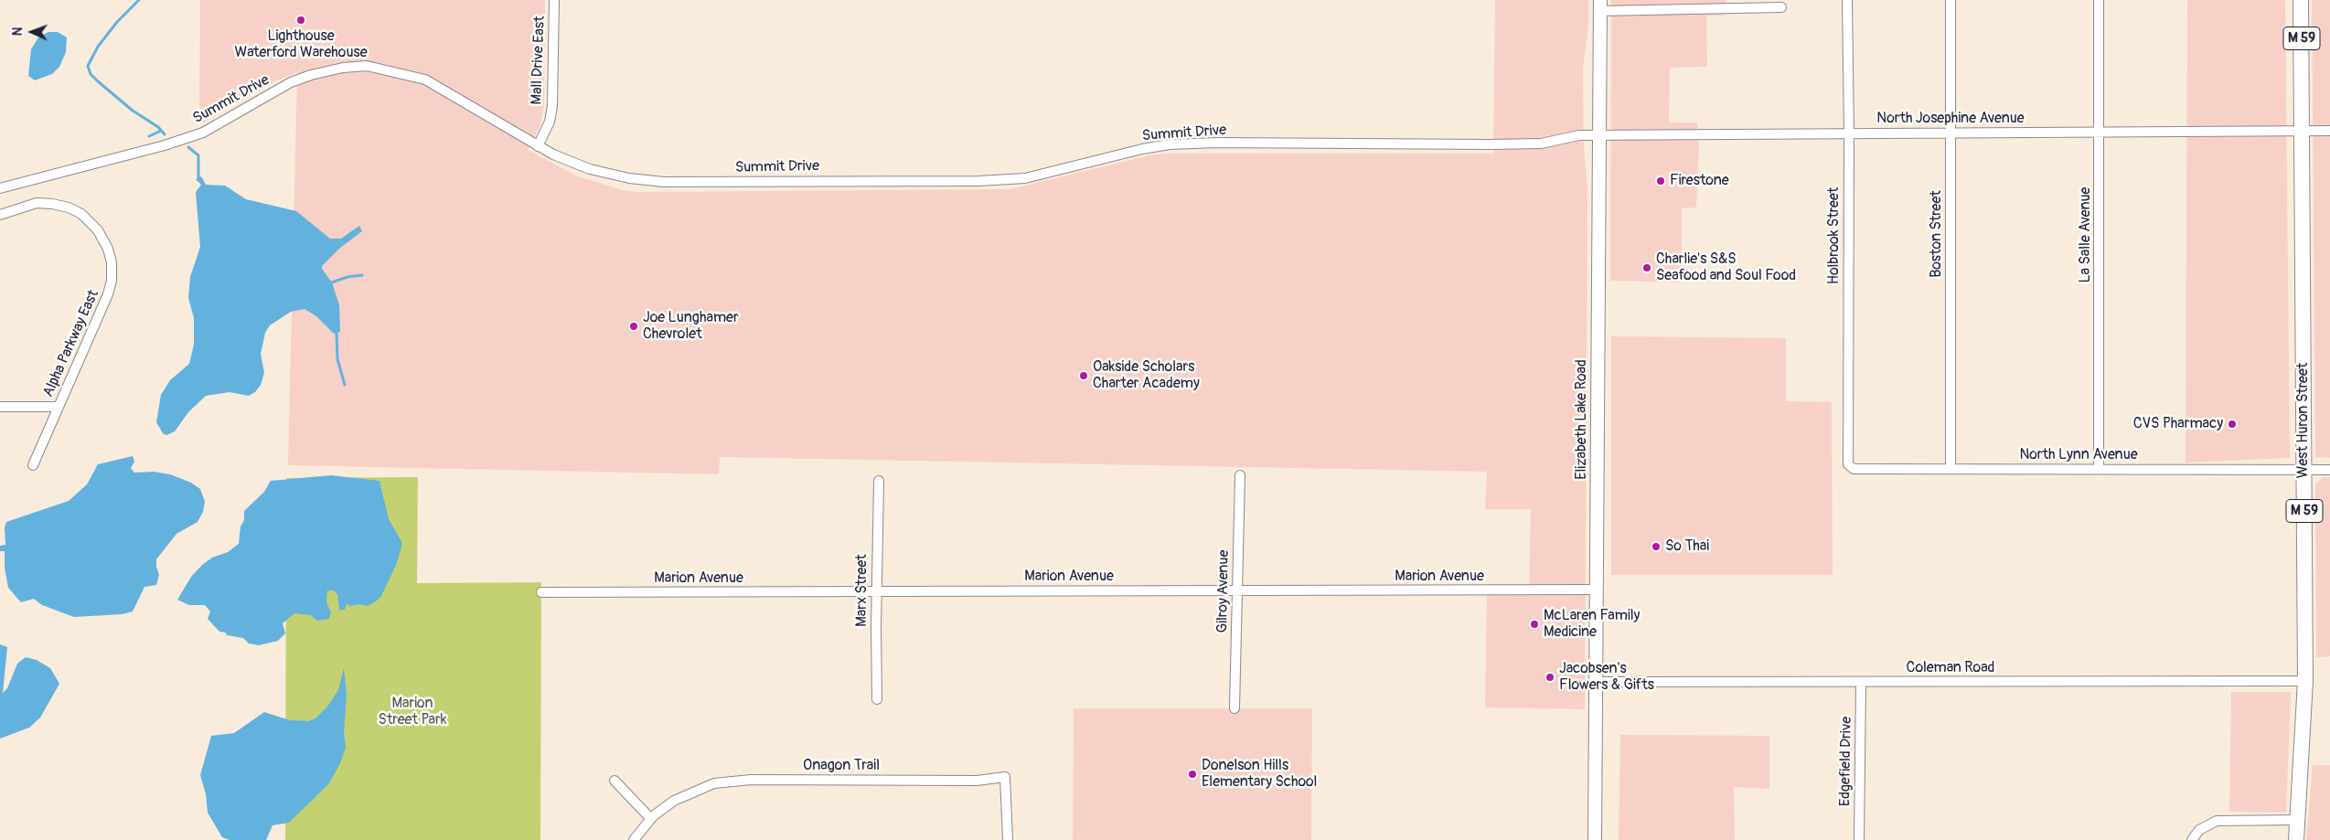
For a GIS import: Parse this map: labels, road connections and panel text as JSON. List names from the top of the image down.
{
  "streets": {
    "highway": ["M 59", "West Huron Street"],
    "main road": ["Elizabeth Lake Road"],
    "street": [
      "Mall Drive East",
      "Summit Drive",
      "North Josephine Avenue",
      "Boston Street",
      "La Salle Avenue",
      "Holbrook Street",
      "Alpha Parkway East",
      "North Lynn Avenue",
      "Marion Avenue",
      "Marx Street",
      "Gilroy Avenue",
      "Coleman Road",
      "Edgefield Drive",
      "Onagon Trail"
    ]
  },
  "crossings": [
    ["Mall Drive East", "Summit Drive"],
    ["Summit Drive", "North Josephine Avenue"],
    ["Summit Drive", "Elizabeth Lake Road"],
    ["North Josephine Avenue", "Boston Street"],
    ["North Josephine Avenue", "La Salle Avenue"],
    ["North Josephine Avenue", "Holbrook Street"],
    ["North Josephine Avenue", "Elizabeth Lake Road"],
    ["North Josephine Avenue", "West Huron Street"],
    ["Boston Street", "North Lynn Avenue"],
    ["La Salle Avenue", "North Lynn Avenue"],
    ["Holbrook Street", "North Lynn Avenue"],
    ["Elizabeth Lake Road", "Marion Avenue"],
    ["Elizabeth Lake Road", "Coleman Road"],
    ["West Huron Street", "North Lynn Avenue"],
    ["West Huron Street", "Coleman Road"],
    ["Marion Avenue", "Marx Street"],
    ["Marion Avenue", "Gilroy Avenue"],
    ["Coleman Road", "Edgefield Drive"]
  ],
  "parks": ["Marion Street Park"],
  "places": [
    "Lighthouse Waterford Warehouse",
    "Firestone",
    "Charlie's S&S Seafood and Soul Food",
    "Joe Lunghamer Chevrolet",
    "Oakside Scholars Charter Academy",
    "CVS Pharmacy",
    "So Thai",
    "McLaren Family Medicine",
    "Jacobsen's Flowers & Gifts",
    "Donelson Hills Elementary School"
  ],
  "north": "left"
}
